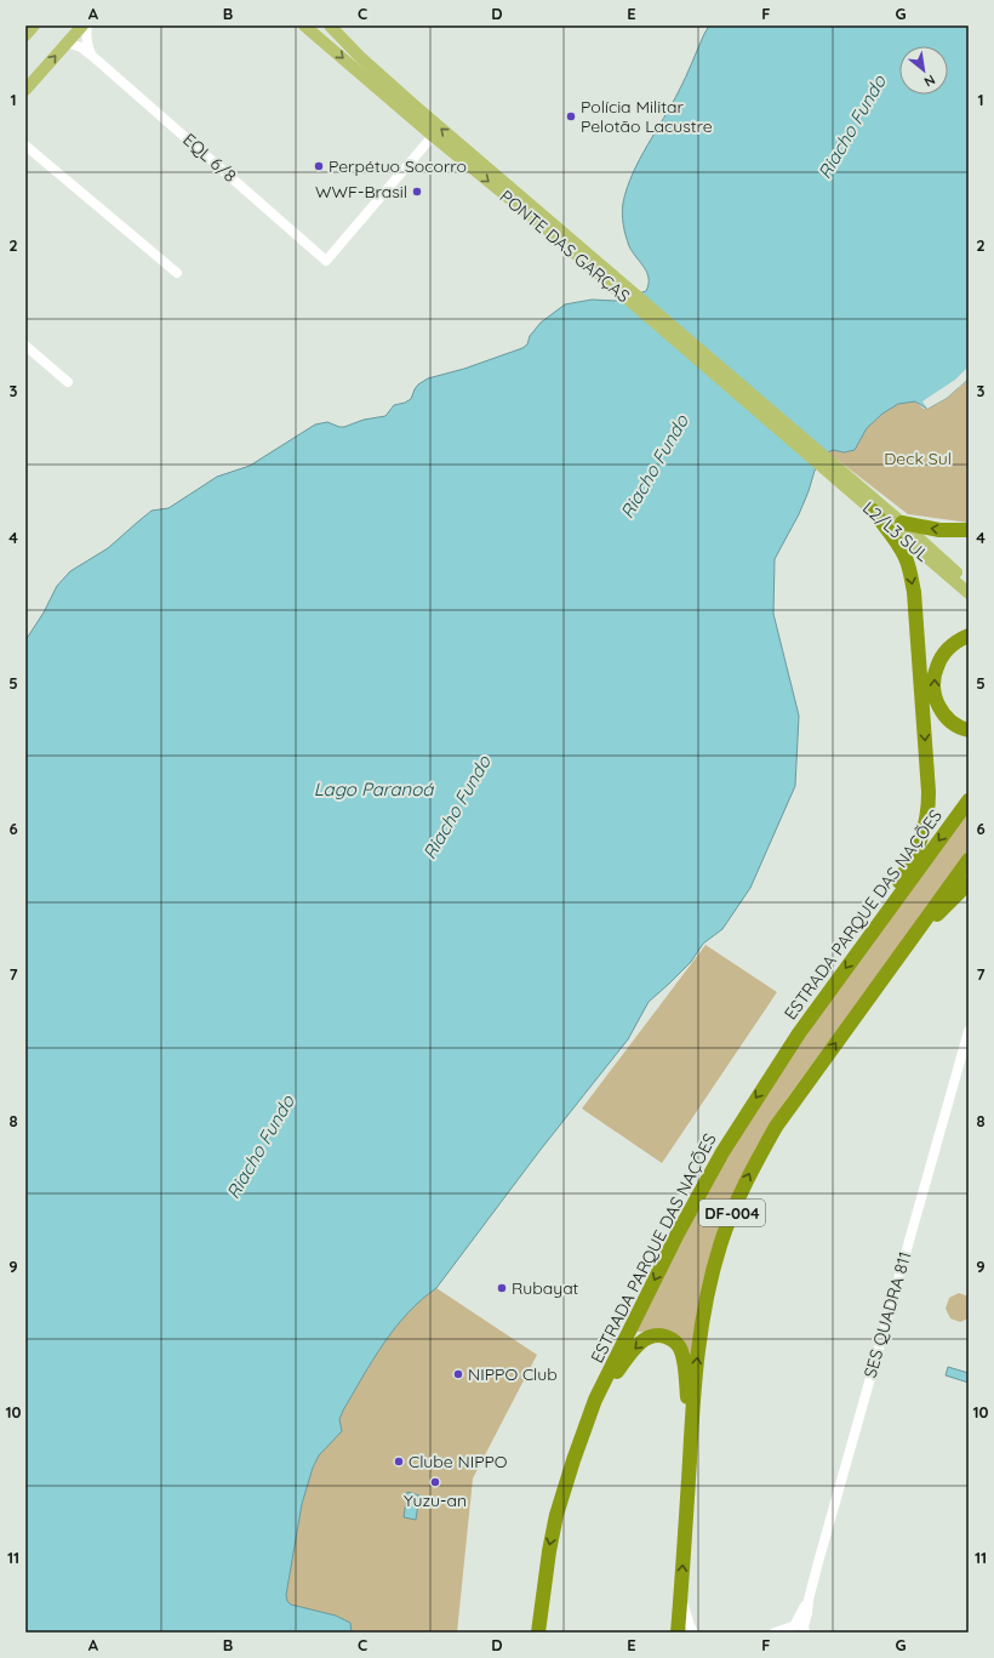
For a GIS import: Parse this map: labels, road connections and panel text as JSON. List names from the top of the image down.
{
  "streets": {
    "highway": ["ESTRADA PARQUE DAS NAÇÕES", "DF-004"],
    "main road": ["PONTE DAS GARÇAS", "L2/L3 SUL"],
    "street": ["EQL 6/8", "SES QUADRA 811"]
  },
  "crossings": [
    ["EQL 6/8", "PONTE DAS GARÇAS"],
    ["PONTE DAS GARÇAS", "L2/L3 SUL"]
  ],
  "water": ["Riacho Fundo", "Lago Paranoá"],
  "parks": ["Deck Sul"],
  "places": [
    "Polícia Militar Pelotão Lacustre",
    "Perpétuo Socorro",
    "WWF-Brasil",
    "Rubayat",
    "NIPPO Club",
    "Clube NIPPO",
    "Yuzu-an"
  ],
  "north": "bottom right",
  "grid": {
    "columns": [
      "A",
      "B",
      "C",
      "D",
      "E",
      "F",
      "G"
    ],
    "rows": [
      "1",
      "2",
      "3",
      "4",
      "5",
      "6",
      "7",
      "8",
      "9",
      "10",
      "11"
    ]
  }
}
